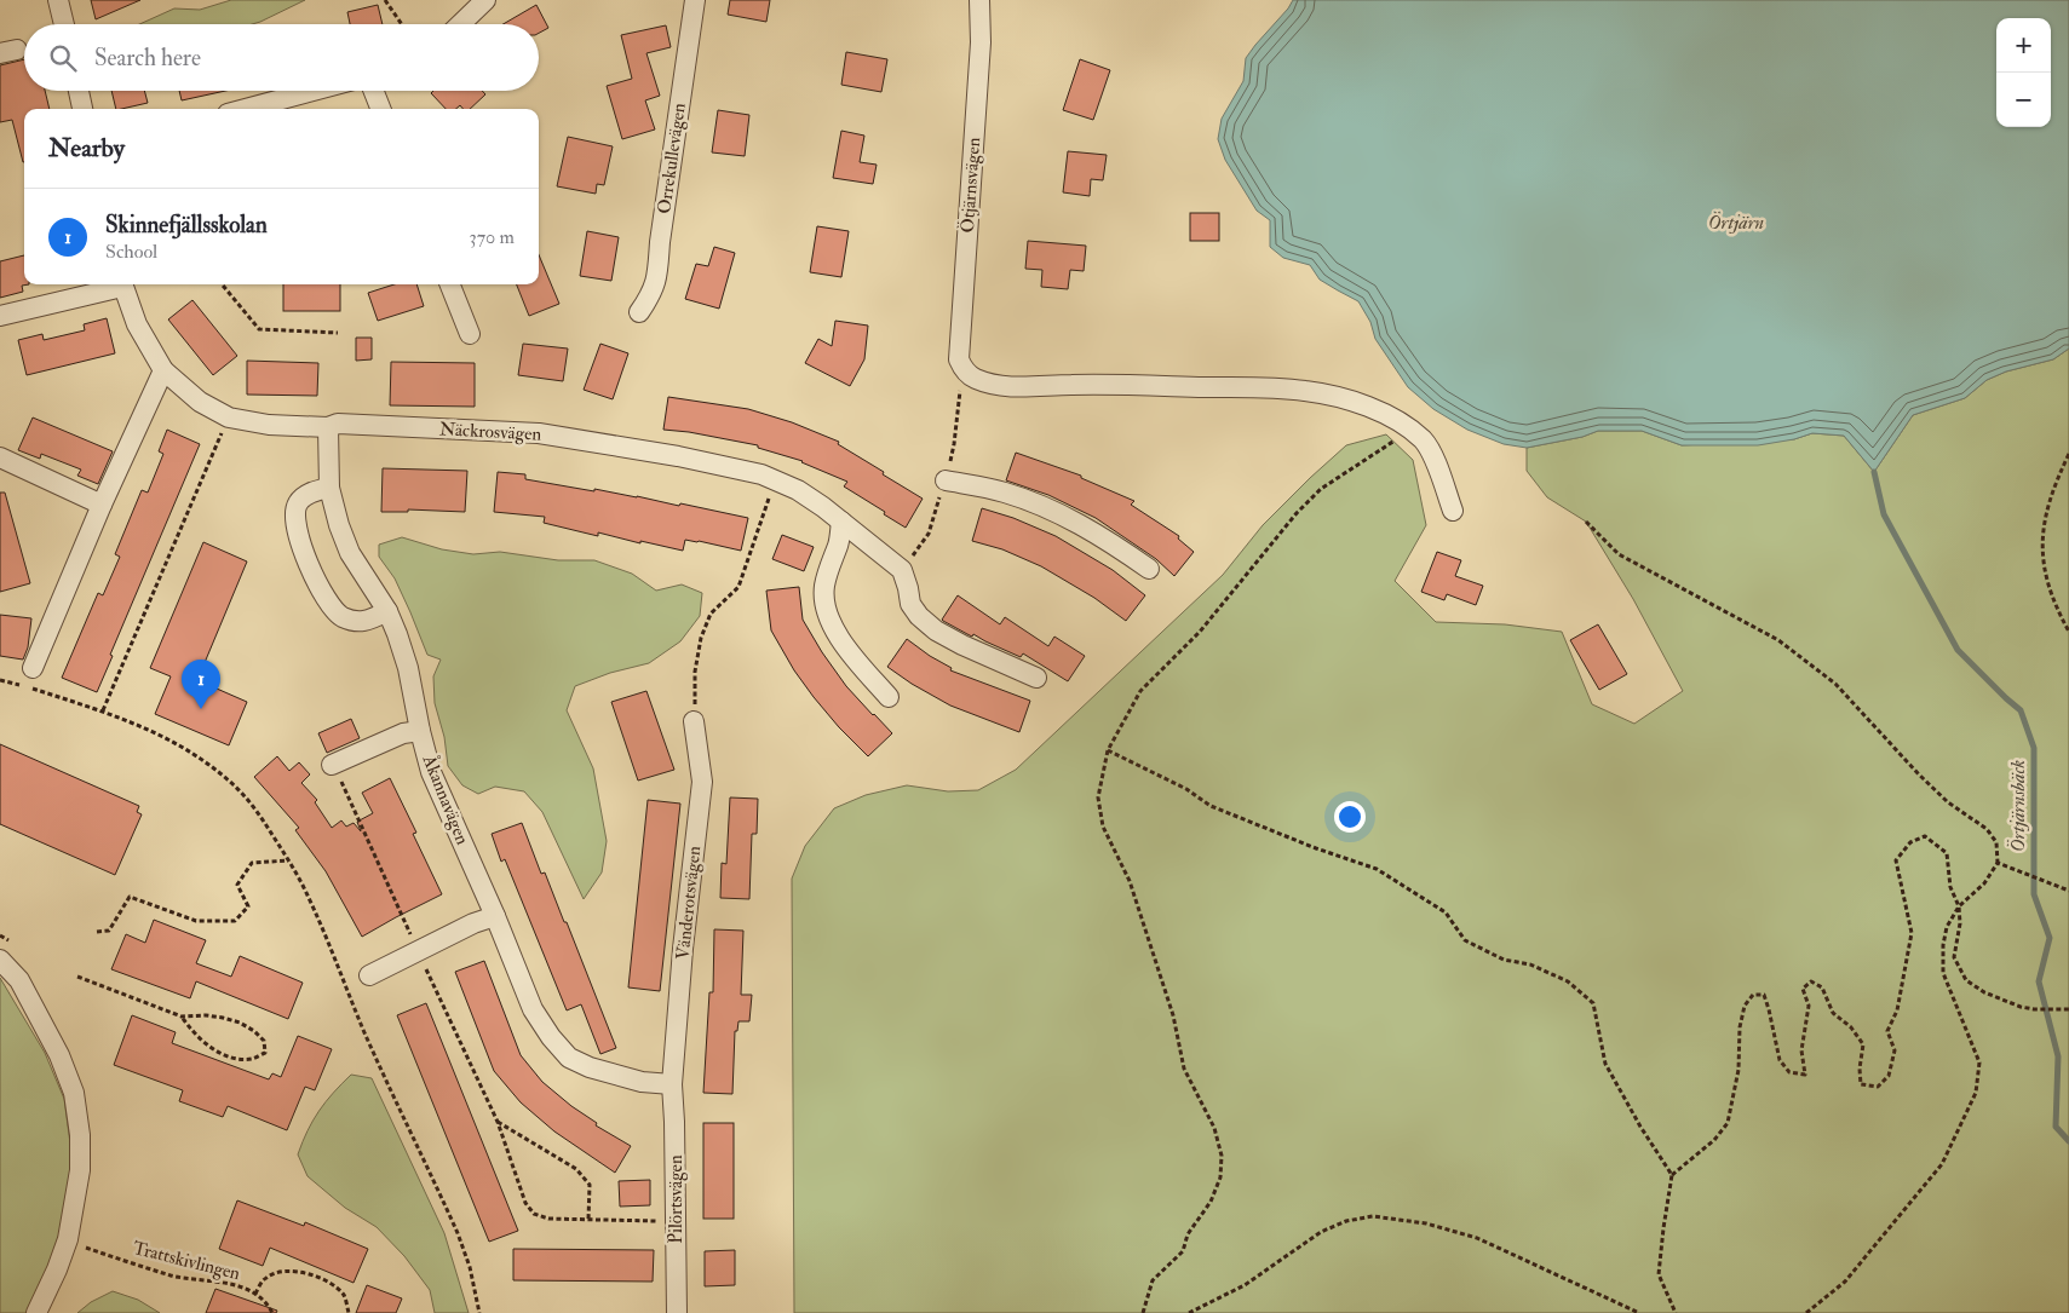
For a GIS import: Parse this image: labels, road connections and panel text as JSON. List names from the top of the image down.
{
  "streets": {
    "street": [
      "Orrekullevägen",
      "Ötjärnsvägen",
      "Näckrosvägen",
      "Åkannavägen",
      "Vänderotsvägen",
      "Pilörtsvägen"
    ],
    "path": ["Trattskivlingen"]
  },
  "crossings": [
    ["Näckrosvägen", "Åkannavägen"],
    ["Åkannavägen", "Vänderotsvägen"],
    ["Åkannavägen", "Pilörtsvägen"],
    ["Vänderotsvägen", "Pilörtsvägen"]
  ],
  "water": ["Örtjärn", "Örtjärnsbäck"],
  "page": {
    "map_buttons": ["+", "−"],
    "search": "Search here",
    "heading": "Nearby",
    "list": [
      {
        "mark": "1",
        "name": "Skinnefjällsskolan",
        "note": "School",
        "value": "370 m"
      }
    ],
    "pins": "1"
  }
}
